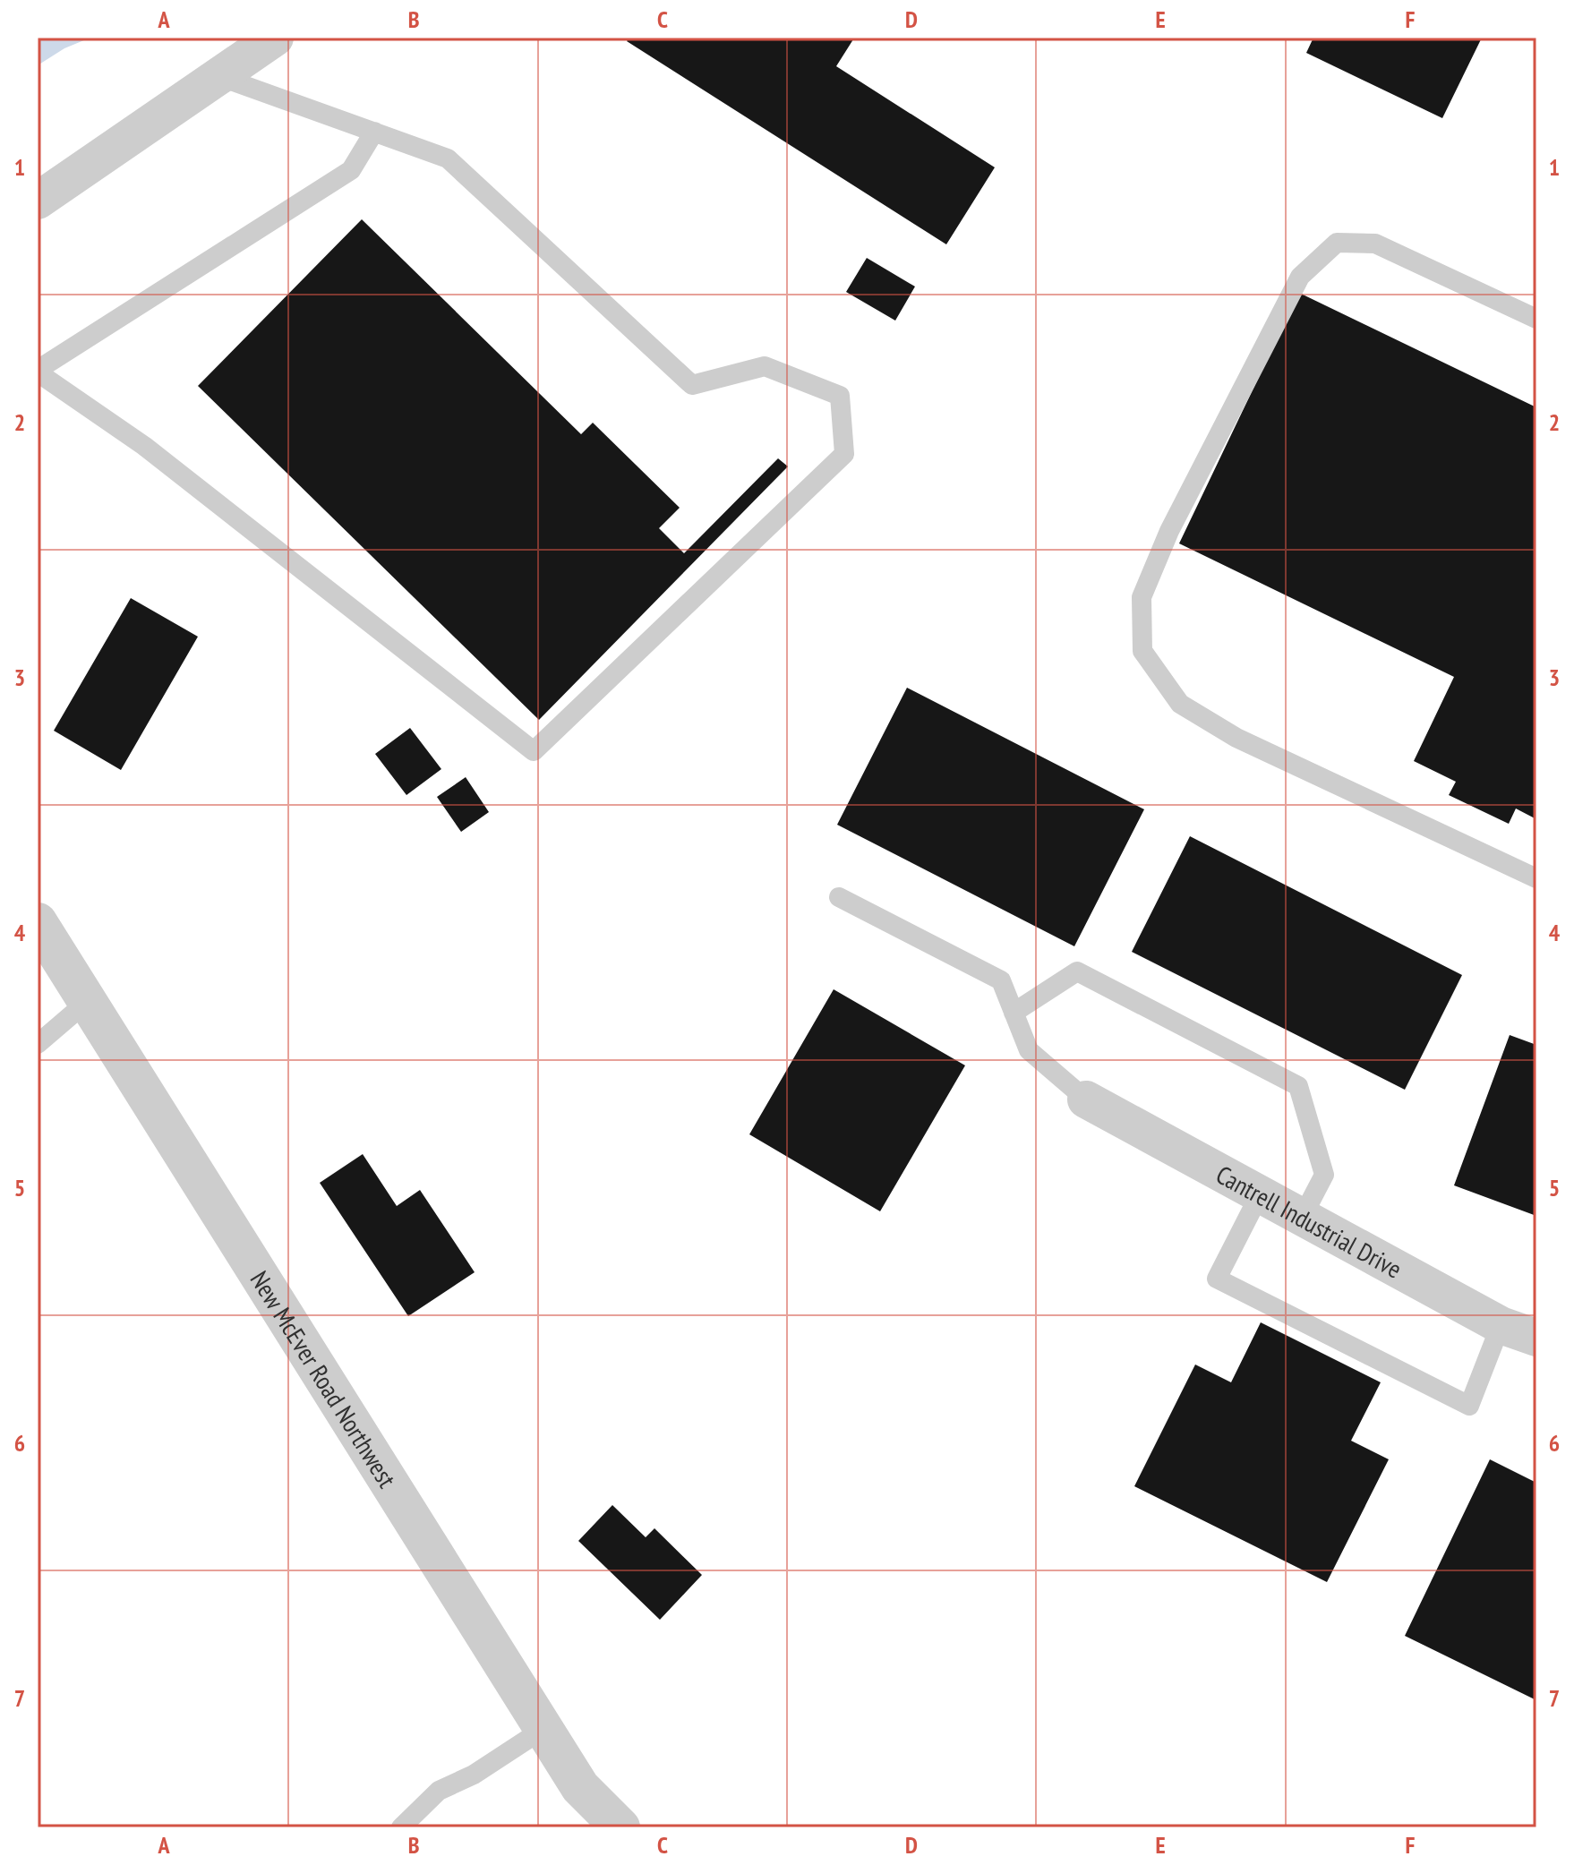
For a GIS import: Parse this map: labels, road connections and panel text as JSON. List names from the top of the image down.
{
  "streets": {
    "street": ["Cantrell Industrial Drive", "New McEver Road Northwest"]
  },
  "grid": {
    "columns": [
      "A",
      "B",
      "C",
      "D",
      "E",
      "F"
    ],
    "rows": [
      "1",
      "2",
      "3",
      "4",
      "5",
      "6",
      "7"
    ]
  }
}
